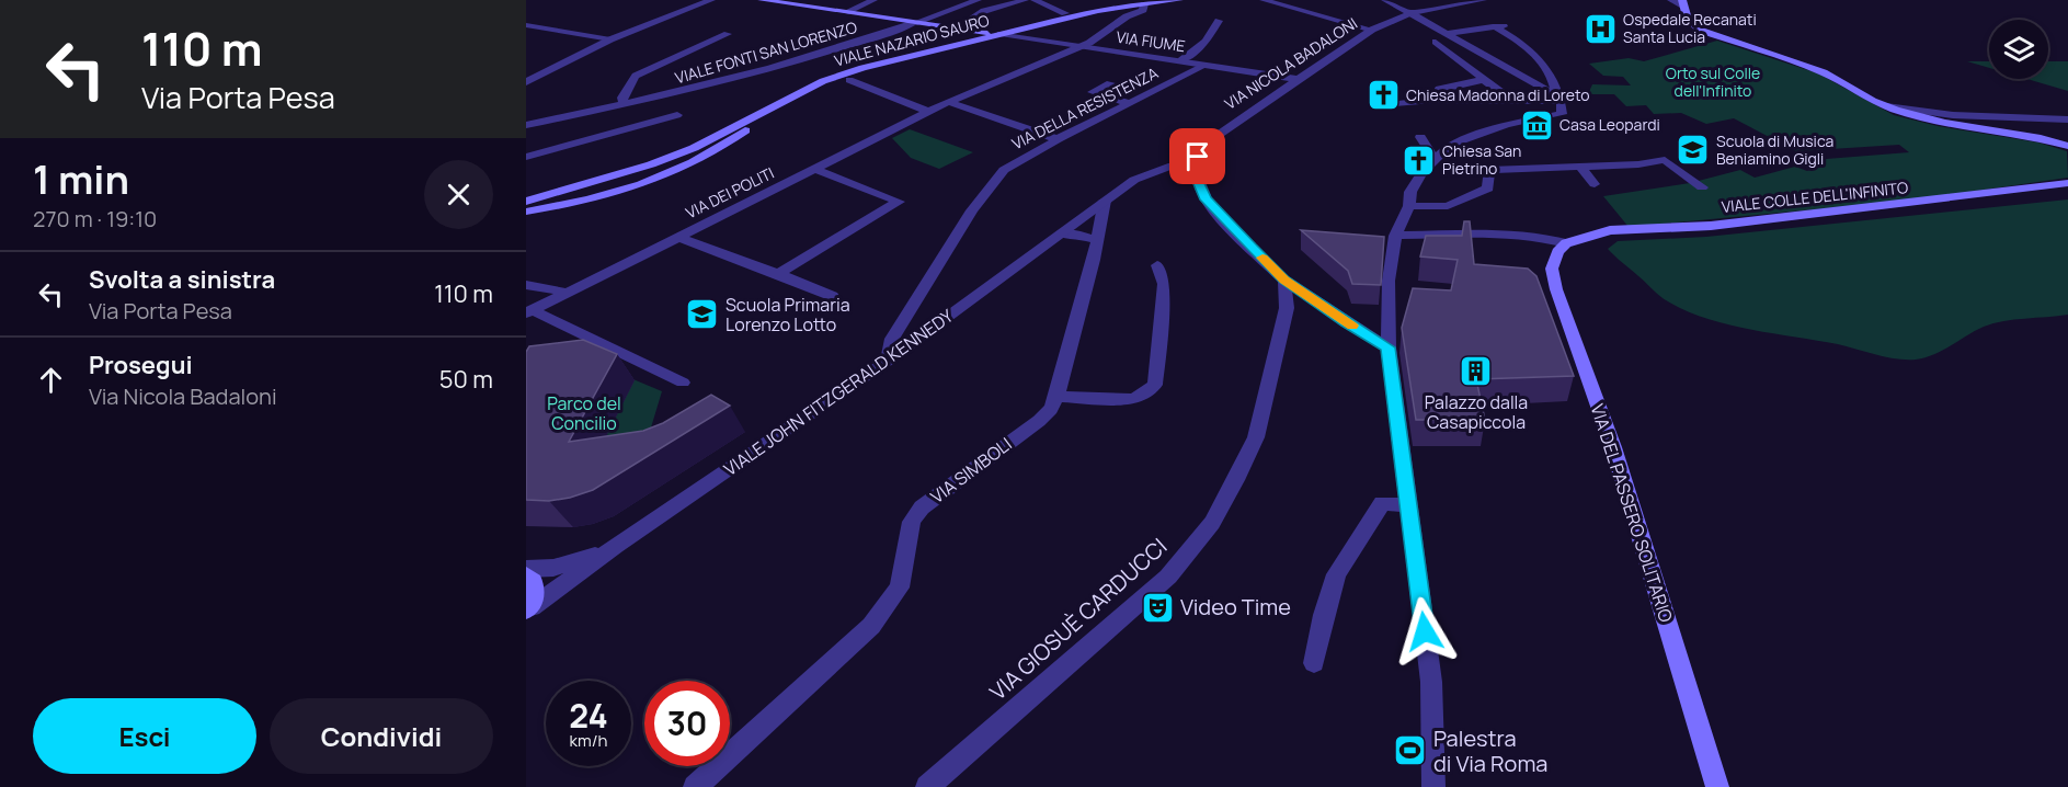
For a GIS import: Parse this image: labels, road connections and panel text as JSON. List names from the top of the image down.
{
  "streets": {
    "main road": ["VIALE NAZARIO SAURO", "VIALE COLLE DELL'INFINITO", "VIA DEL PASSERO SOLITARIO"],
    "street": [
      "VIA FIUME",
      "VIALE FONTI SAN LORENZO",
      "VIA NICOLA BADALONI",
      "VIA DELLA RESISTENZA",
      "VIA DEI POLITI",
      "VIALE JOHN FITZGERALD KENNEDY",
      "VIA SIMBOLI",
      "VIA GIOSUÈ CARDUCCI"
    ]
  },
  "crossings": [
    ["VIALE NAZARIO SAURO", "VIA FIUME"],
    ["VIALE NAZARIO SAURO", "VIA DEI POLITI"],
    ["VIA FIUME", "VIA NICOLA BADALONI"],
    ["VIA FIUME", "VIA DELLA RESISTENZA"],
    ["VIA DELLA RESISTENZA", "VIALE JOHN FITZGERALD KENNEDY"],
    ["VIALE COLLE DELL'INFINITO", "VIA DEL PASSERO SOLITARIO"],
    ["VIALE JOHN FITZGERALD KENNEDY", "VIA SIMBOLI"]
  ],
  "parks": ["Orto sul Colle dell'Infinito", "Parco del Concilio"],
  "places": {
    "hospital": ["Ospedale Recanati Santa Lucia"],
    "church": ["Chiesa Madonna di Loreto", "Chiesa San Pietrino"],
    "museum": ["Casa Leopardi"],
    "school or university": ["Scuola di Musica Beniamino Gigli", "Scuola Primaria Lorenzo Lotto"],
    "building": ["Palazzo dalla Casapiccola"],
    "theatre": ["Video Time"],
    "sports": ["Palestra di Via Roma"]
  },
  "page": {
    "turn": ["110 m", "Via Porta Pesa"],
    "heading": ["1 min", "270 m · 19:10"],
    "list": [
      {
        "name": "Svolta a sinistra",
        "note": "Via Porta Pesa",
        "value": "110 m"
      },
      {
        "name": "Prosegui",
        "note": "Via Nicola Badaloni",
        "value": "50 m"
      }
    ],
    "speed": "24 km/h",
    "limit": "30",
    "buttons": ["Esci", "Condividi"]
  }
}
